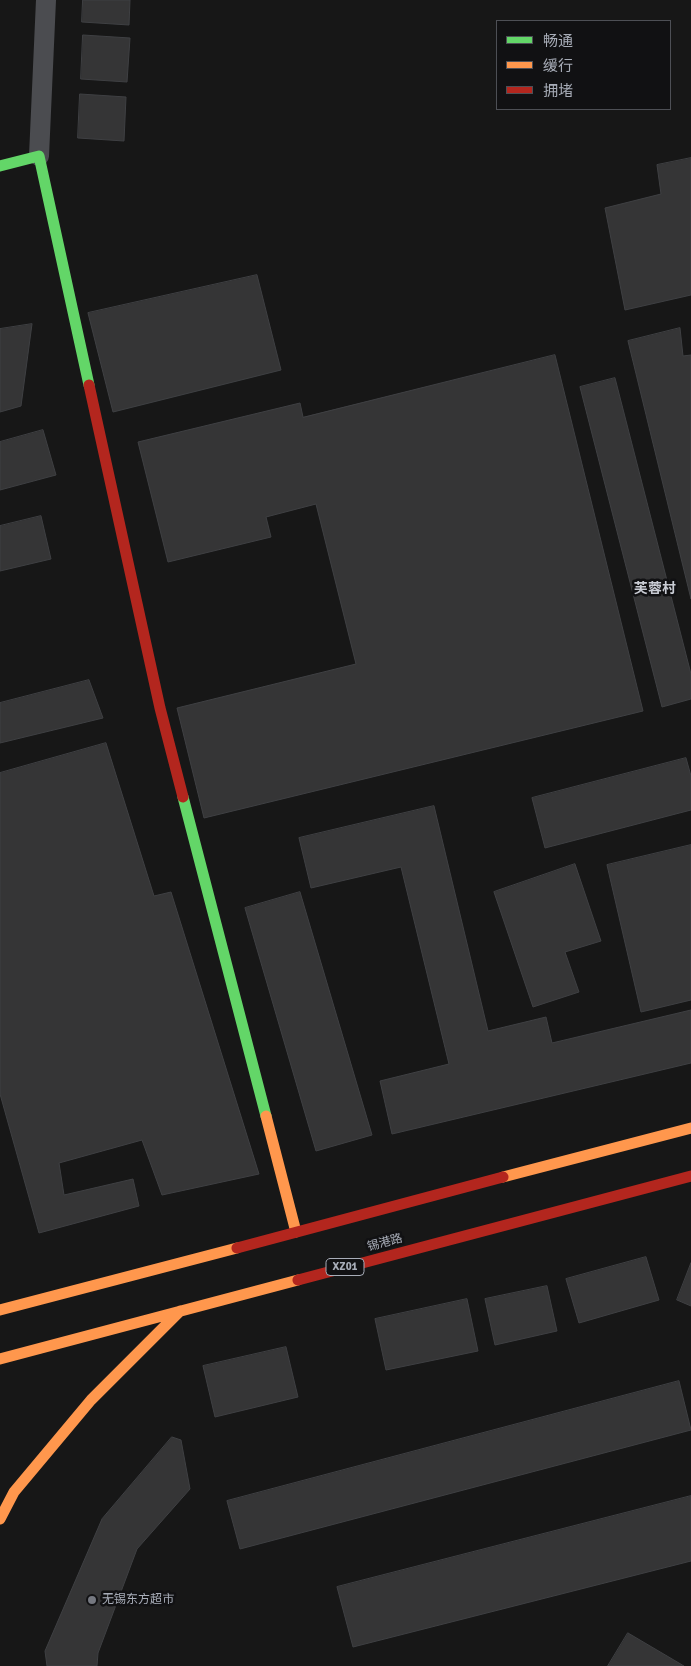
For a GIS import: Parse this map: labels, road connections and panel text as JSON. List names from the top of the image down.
{
  "streets": {
    "main road": ["锡港路", "XZ01"]
  },
  "districts": ["芙蓉村"],
  "places": ["无锡东方超市"],
  "legend": ["畅通", "缓行", "拥堵"]
}
